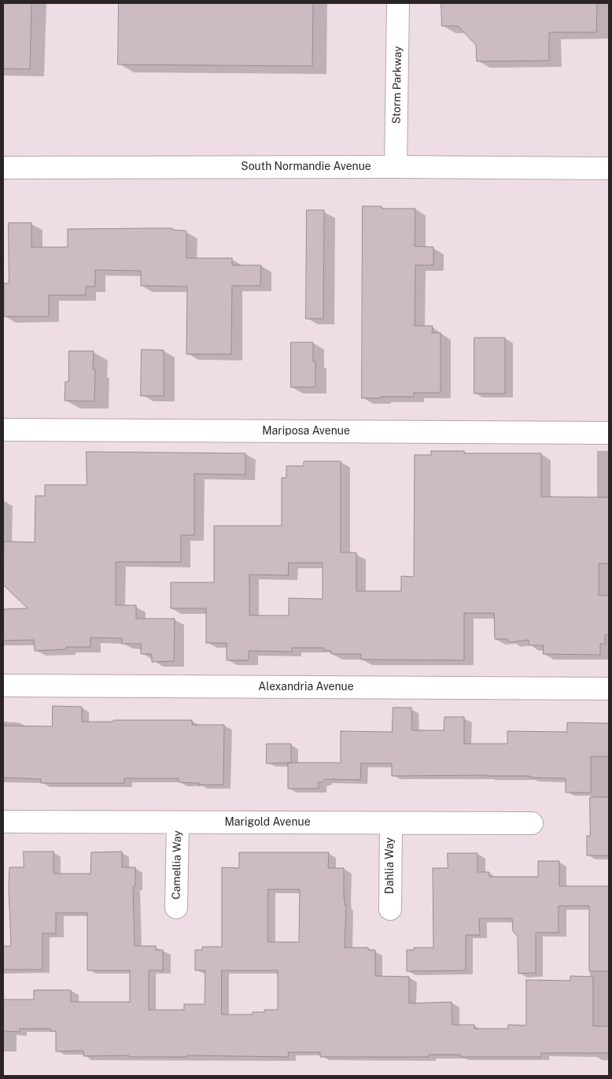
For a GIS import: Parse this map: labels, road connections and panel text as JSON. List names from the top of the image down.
{
  "streets": {
    "street": [
      "Storm Parkway",
      "South Normandie Avenue",
      "Mariposa Avenue",
      "Alexandria Avenue",
      "Marigold Avenue",
      "Camellia Way",
      "Dahlia Way"
    ]
  },
  "crossings": [
    ["Storm Parkway", "South Normandie Avenue"],
    ["Marigold Avenue", "Camellia Way"],
    ["Marigold Avenue", "Dahlia Way"]
  ]
}
